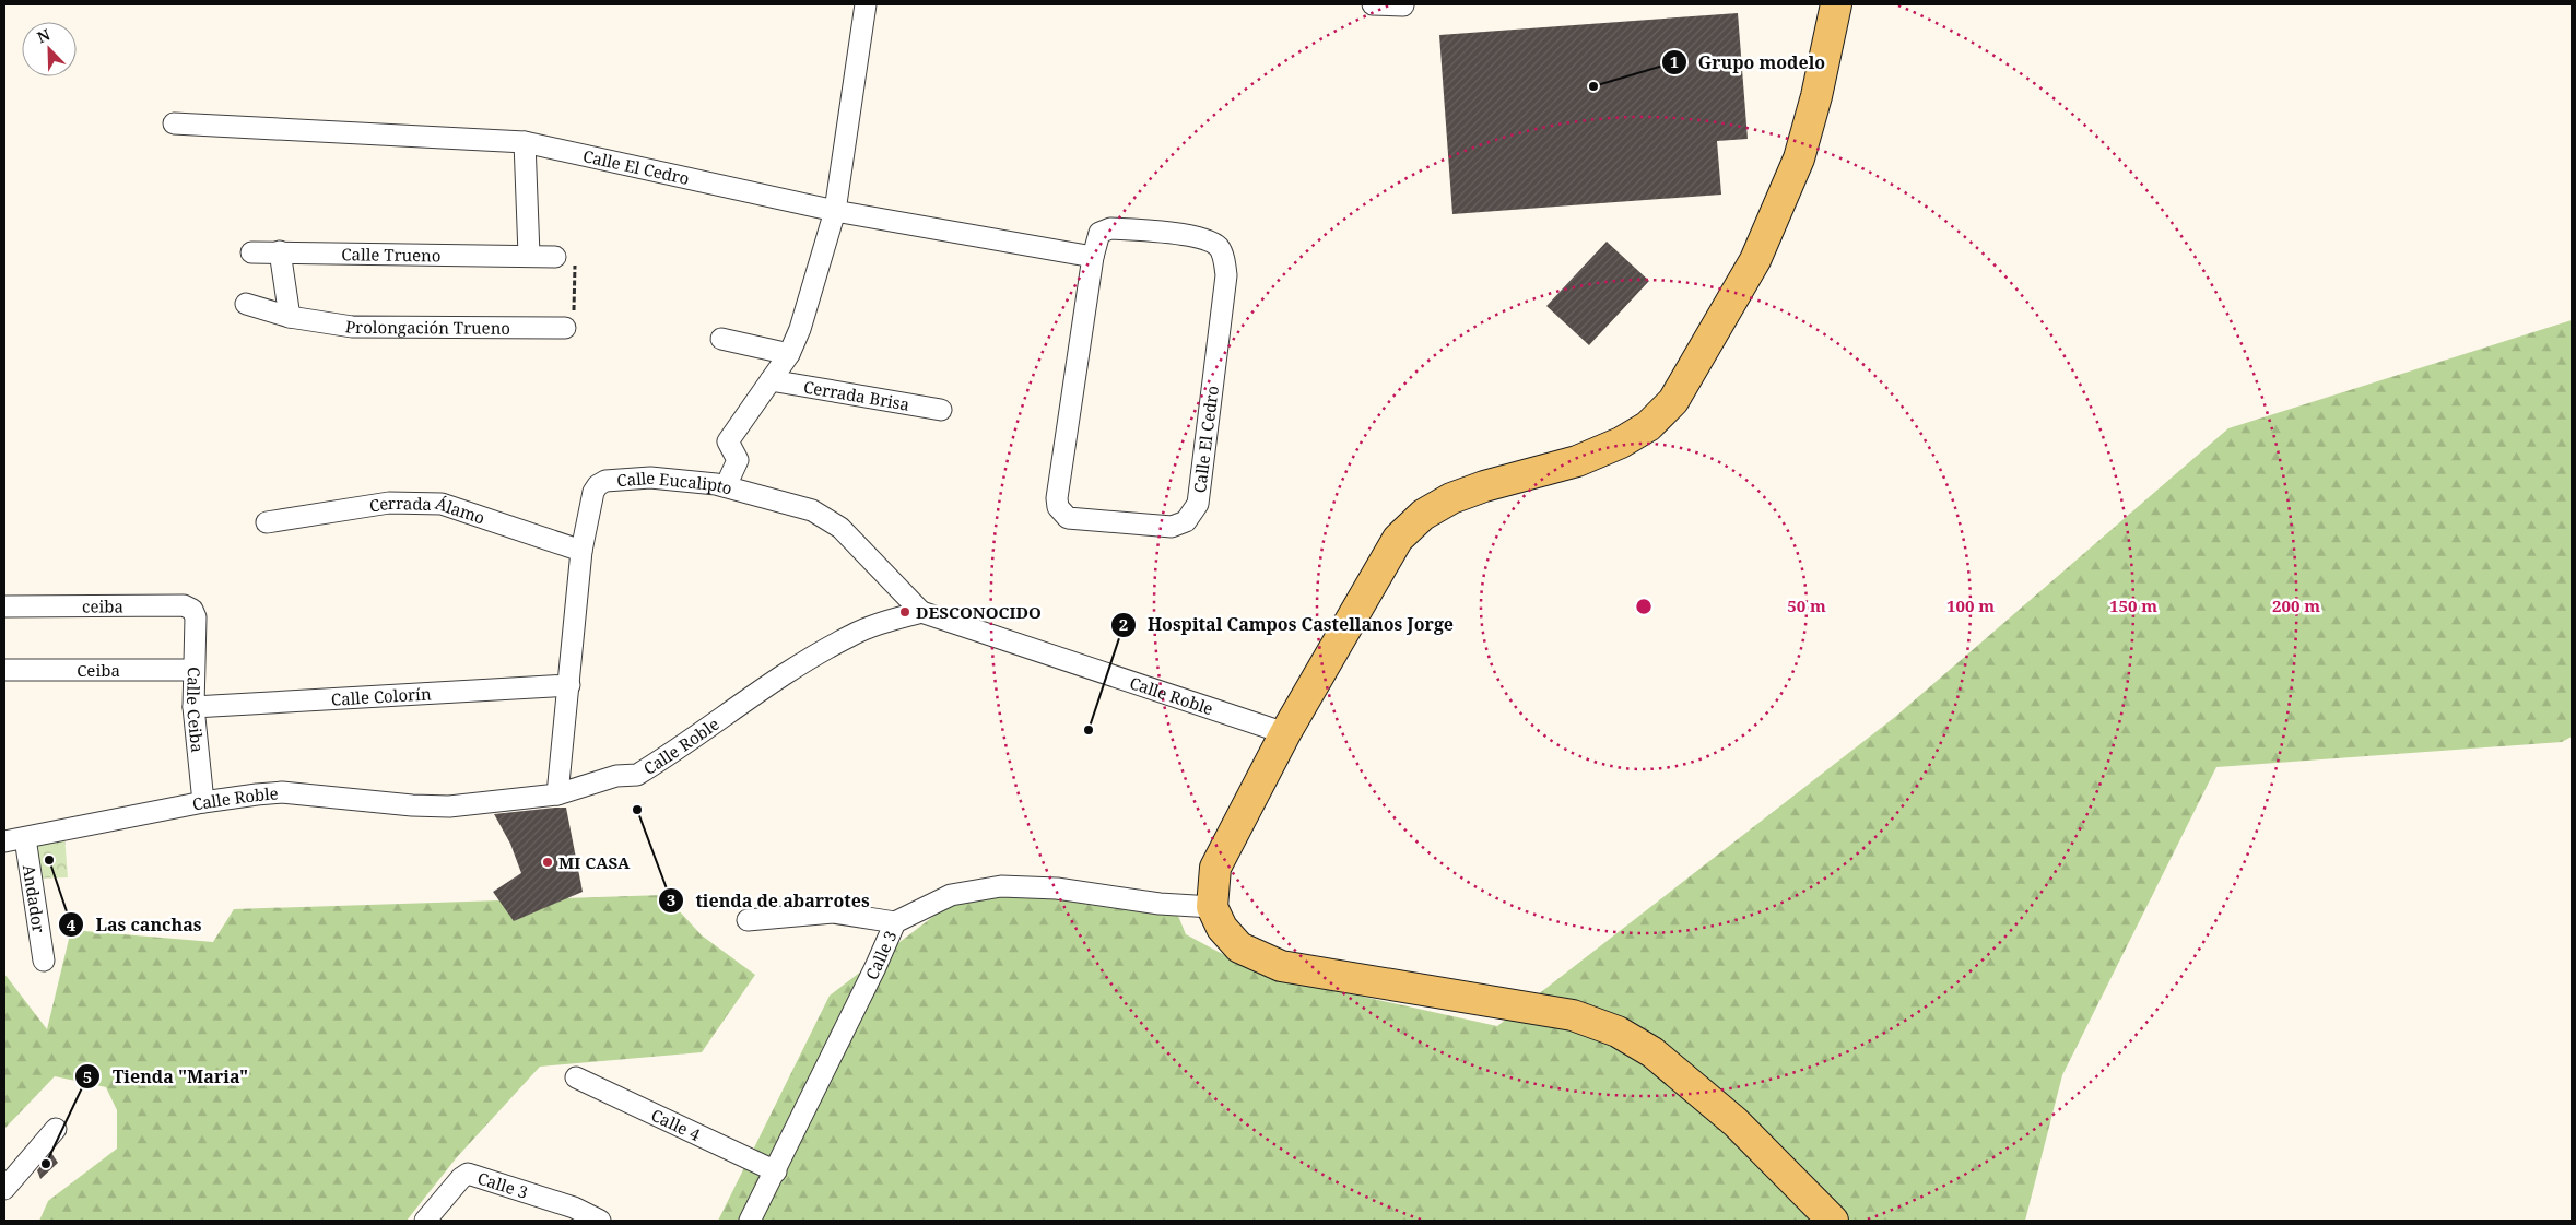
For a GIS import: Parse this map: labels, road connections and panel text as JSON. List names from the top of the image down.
{
  "streets": {
    "street": [
      "Calle El Cedro",
      "Calle Trueno",
      "Prolongación Trueno",
      "Cerrada Brisa",
      "Calle Eucalipto",
      "Cerrada Álamo",
      "ceiba",
      "Ceiba",
      "Calle Colorín",
      "Calle Roble",
      "Calle Ceiba",
      "Andador",
      "Calle 3",
      "Calle 4"
    ]
  },
  "crossings": [
    ["Cerrada Brisa", "Calle Eucalipto"],
    ["Calle Eucalipto", "Cerrada Álamo"],
    ["Calle Eucalipto", "Calle Colorín"],
    ["Calle Eucalipto", "Calle Roble"],
    ["ceiba", "Calle Ceiba"],
    ["Ceiba", "Calle Ceiba"],
    ["Calle Colorín", "Calle Ceiba"],
    ["Calle Roble", "Calle Ceiba"],
    ["Calle Roble", "Andador"],
    ["Calle 3", "Calle 4"]
  ],
  "places": [
    "Grupo modelo",
    "DESCONOCIDO",
    "Hospital Campos Castellanos Jorge",
    "tienda de abarrotes",
    "Las canchas",
    "MI CASA",
    "Tienda \"Maria\""
  ],
  "north": "top left",
  "rings": [
    "50 m",
    "100 m",
    "150 m",
    "200 m"
  ]
}
